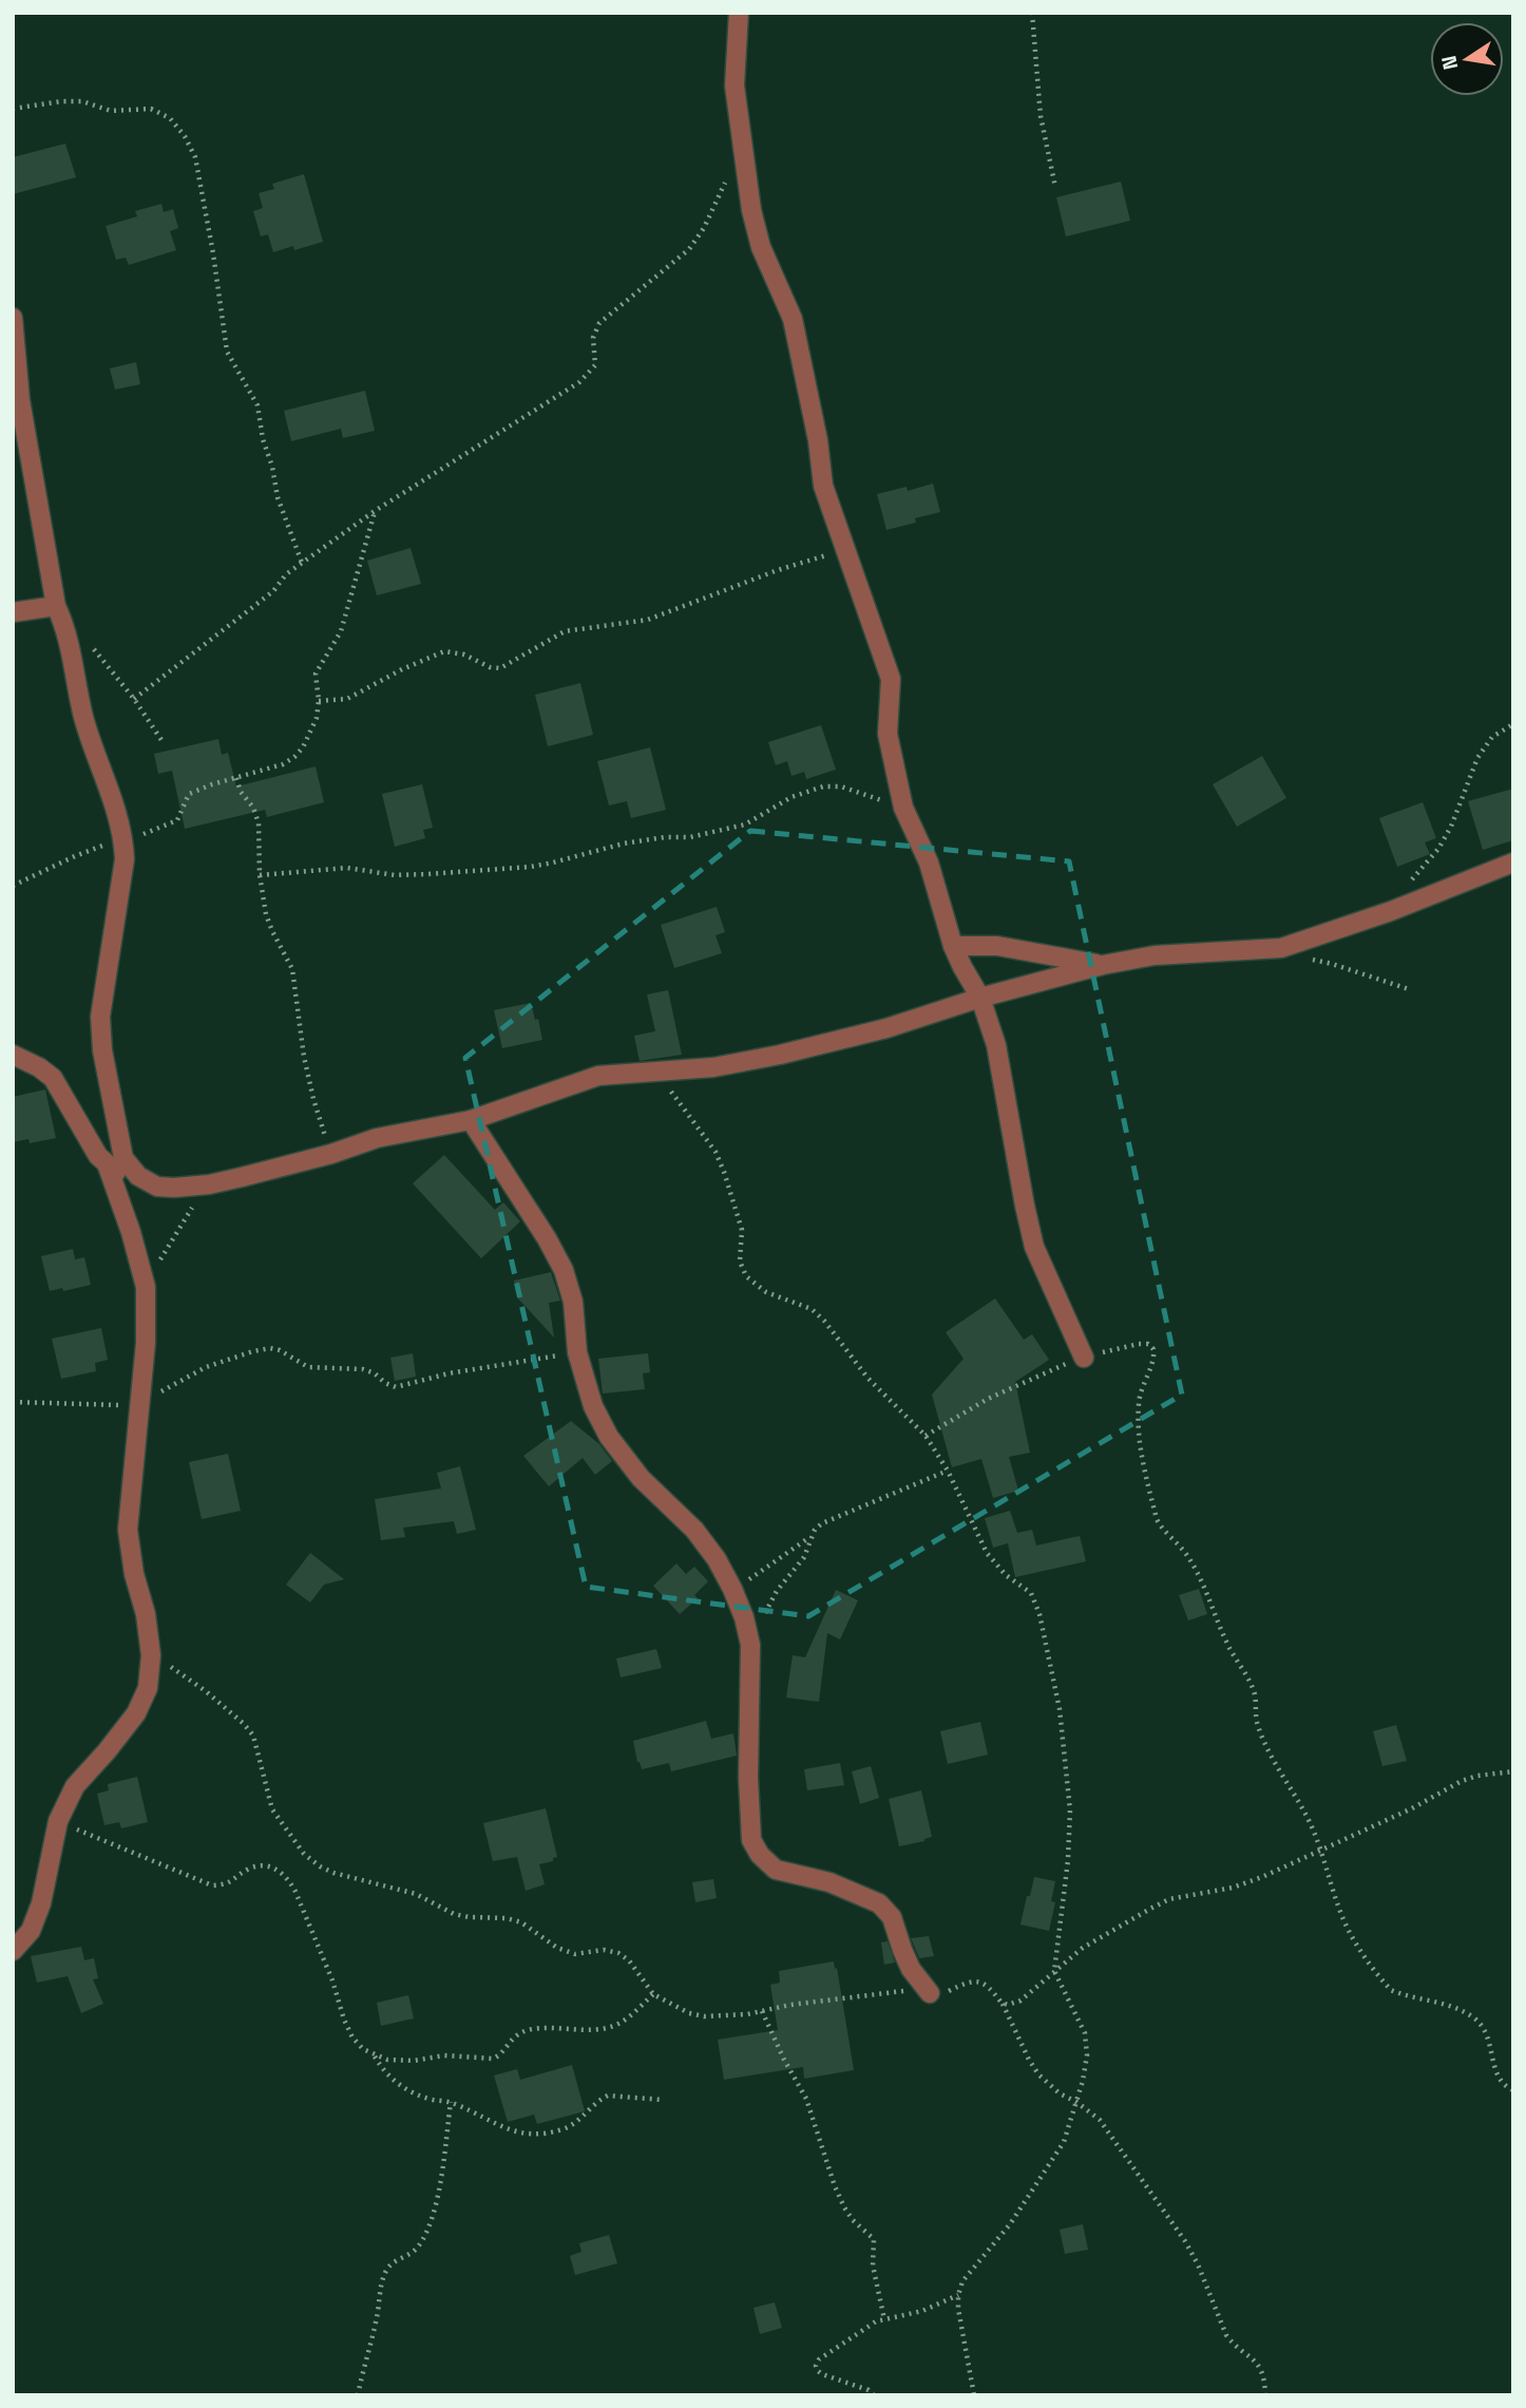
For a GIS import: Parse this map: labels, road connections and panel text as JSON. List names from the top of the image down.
{
  "north": "left"
}
